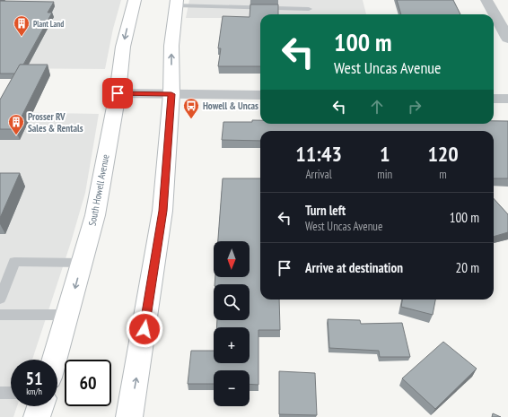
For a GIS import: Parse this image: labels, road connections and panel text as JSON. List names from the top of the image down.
{
  "streets": {
    "main road": ["South Howell Avenue"]
  },
  "places": {
    "building": ["Plant Land", "Prosser RV Sales & Rentals"],
    "bus stop": ["Howell & Uncas"]
  },
  "north": "bottom",
  "page": {
    "turn": ["100 m", "West Uncas Avenue"],
    "eta": [
      "11:43",
      "Arrival",
      "1",
      "min",
      "120",
      "m"
    ],
    "list": [
      {
        "name": "Turn left",
        "note": "West Uncas Avenue",
        "value": "100 m"
      },
      {
        "name": "Arrive at destination",
        "value": "20 m"
      }
    ],
    "map_buttons": ["+", "−"],
    "speed": "51 km/h",
    "limit": "60"
  }
}
